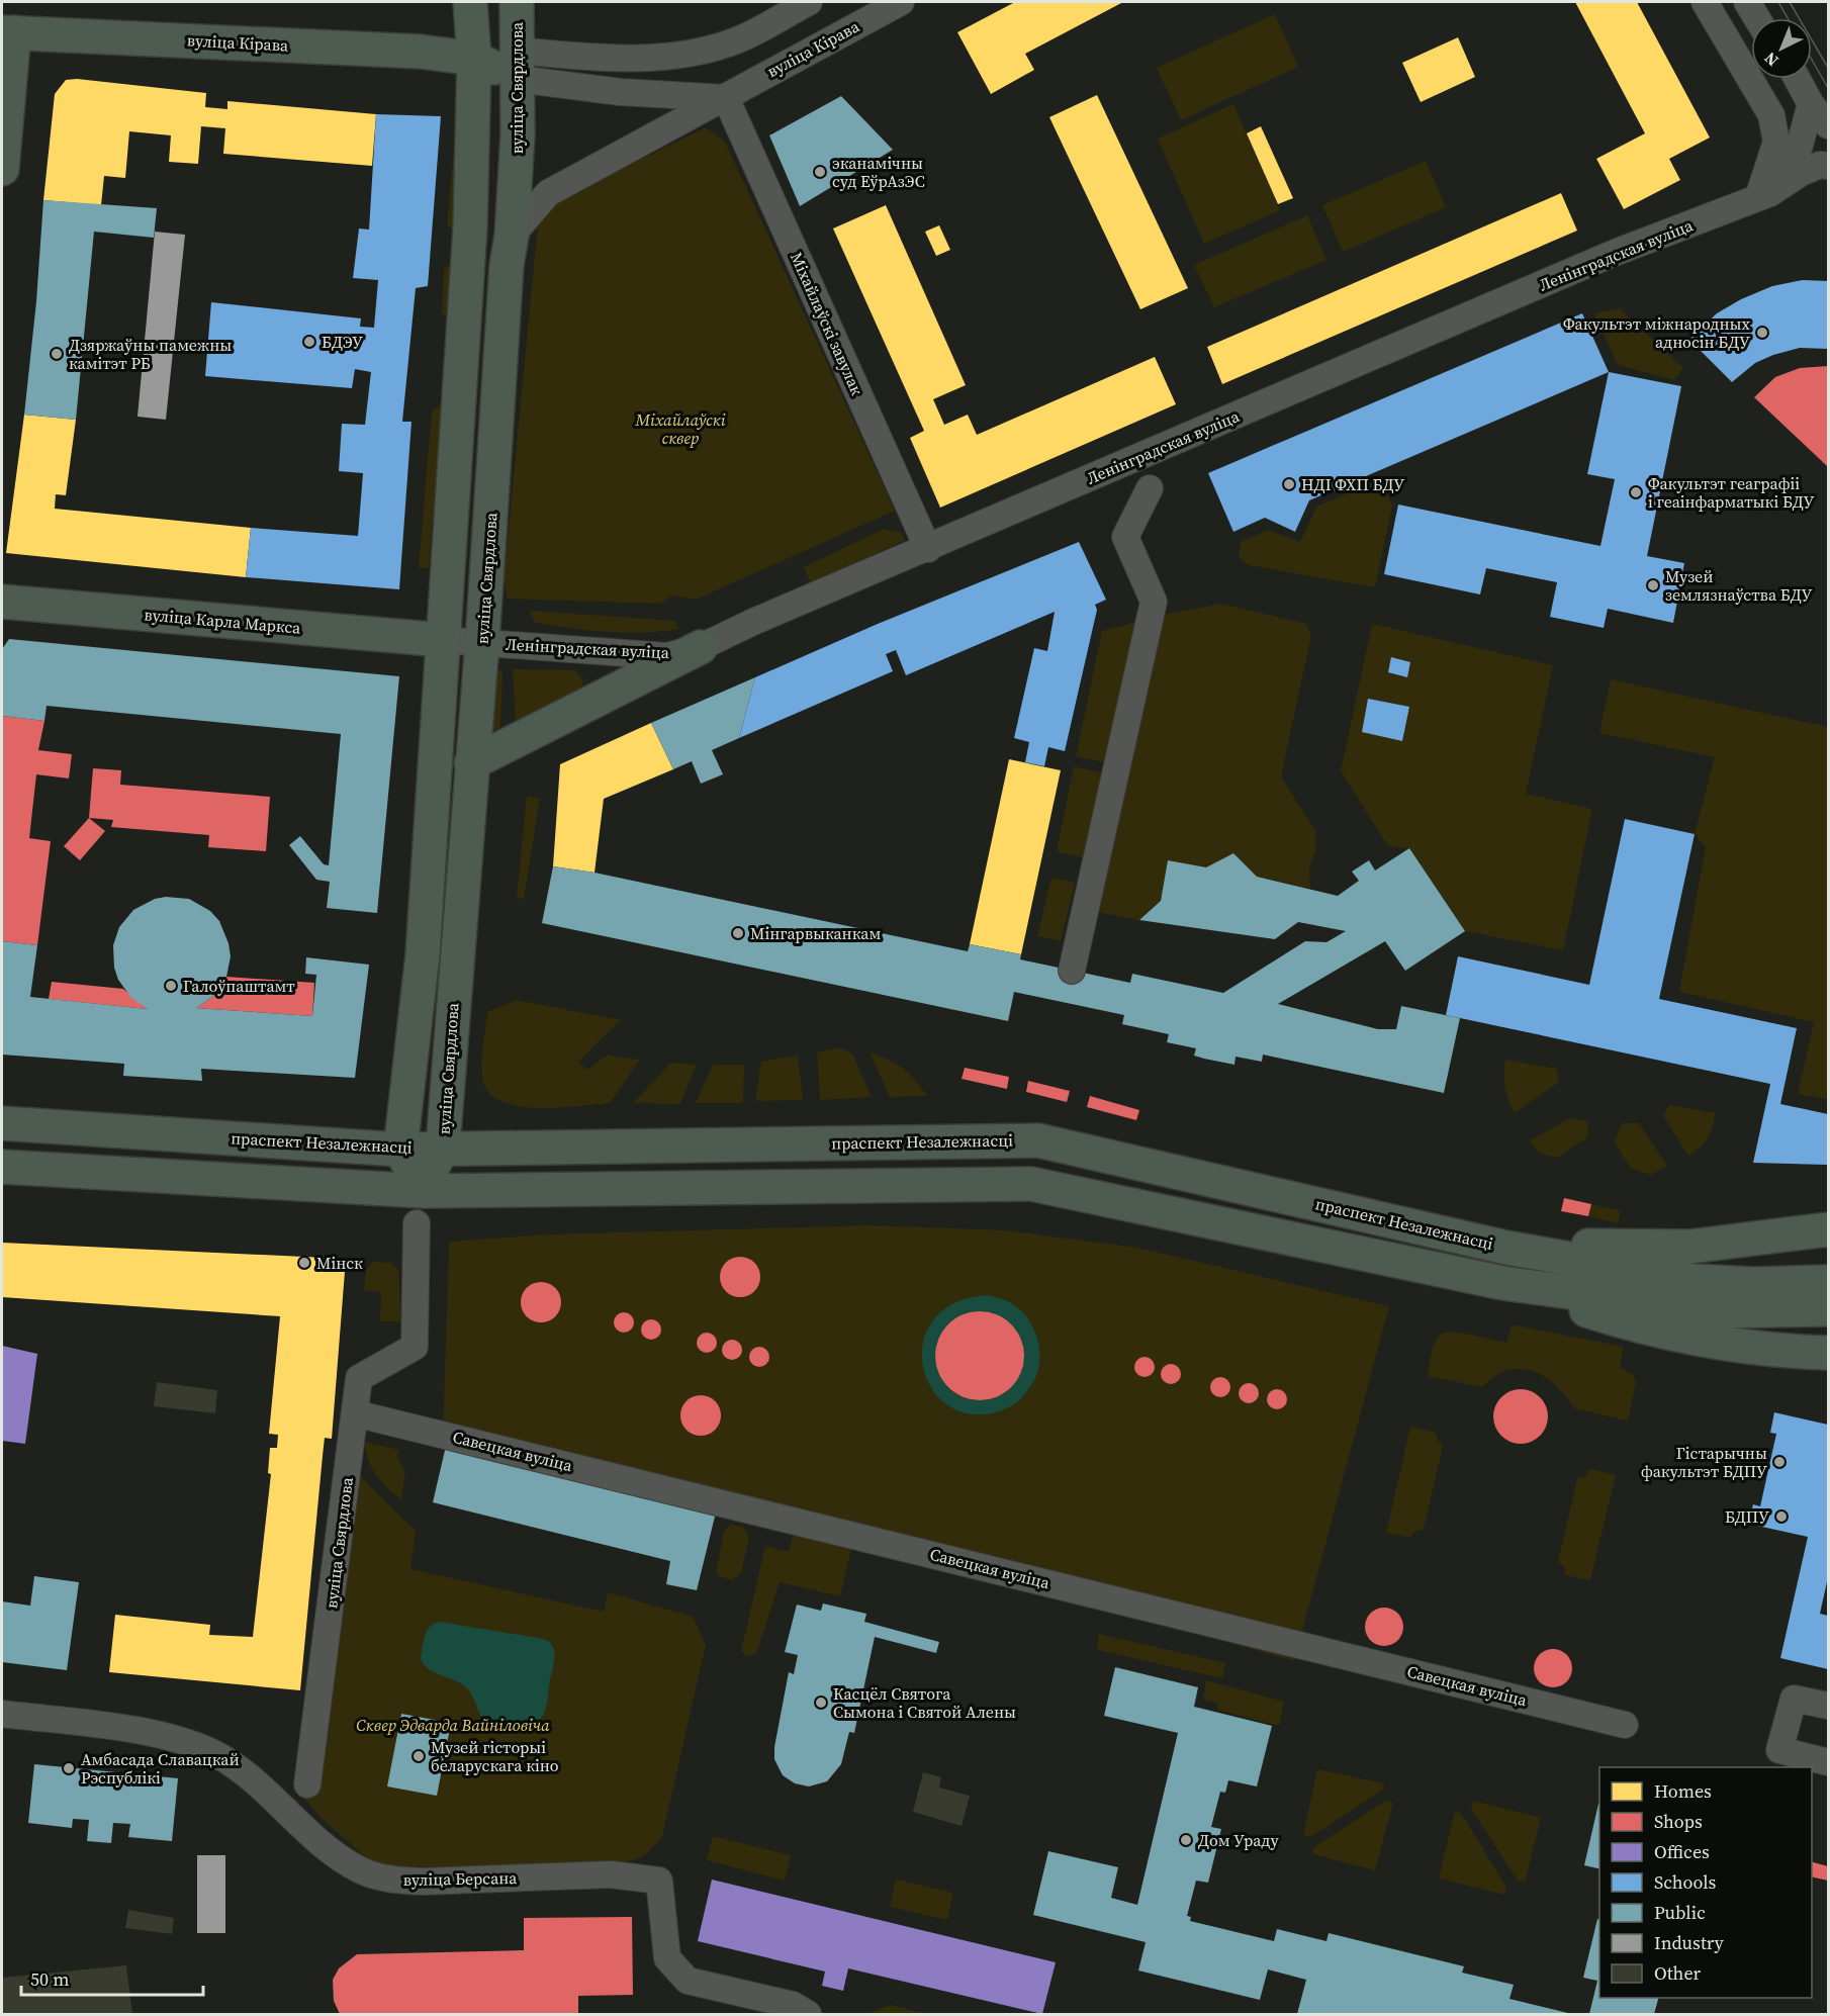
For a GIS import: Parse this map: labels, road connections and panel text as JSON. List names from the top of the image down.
{
  "streets": {
    "main road": [
      "вуліца Кірава",
      "вуліца Свярдлова",
      "вуліца Карла Маркса",
      "праспект Незалежнасці"
    ],
    "street": [
      "Ленінградская вуліца",
      "Міхайлаўскі завулак",
      "Савецкая вуліца",
      "вуліца Берсана"
    ]
  },
  "crossings": [
    ["вуліца Кірава", "вуліца Свярдлова"],
    ["вуліца Кірава", "Міхайлаўскі завулак"],
    ["вуліца Свярдлова", "Ленінградская вуліца"],
    ["вуліца Свярдлова", "праспект Незалежнасці"],
    ["вуліца Свярдлова", "Савецкая вуліца"],
    ["Ленінградская вуліца", "Міхайлаўскі завулак"],
    ["Ленінградская вуліца", "вуліца Карла Маркса"]
  ],
  "parks": ["Міхайлаўскі сквер", "Сквер Эдварда Вайніловіча"],
  "places": [
    "эканамічны суд ЕўрАзЭС",
    "Факультэт міжнародных адносін БДУ",
    "БДЭУ",
    "Дзяржаўны памежны камітэт РБ",
    "НДІ ФХП БДУ",
    "Факультэт геаграфіі і геаінфарматыкі БДУ",
    "Музей землязнаўства БДУ",
    "Мінгарвыканкам",
    "Галоўпаштамт",
    "Мінск",
    "Гістарычны факультэт БДПУ",
    "БДПУ",
    "Касцёл Святога Сымона і Святой Алены",
    "Музей гісторыі беларускага кіно",
    "Амбасада Славацкай Рэспублікі",
    "Дом Ураду"
  ],
  "legend": [
    "Homes",
    "Shops",
    "Offices",
    "Schools",
    "Public",
    "Industry",
    "Other"
  ],
  "scale_bar": "50 m",
  "north": "bottom left"
}
